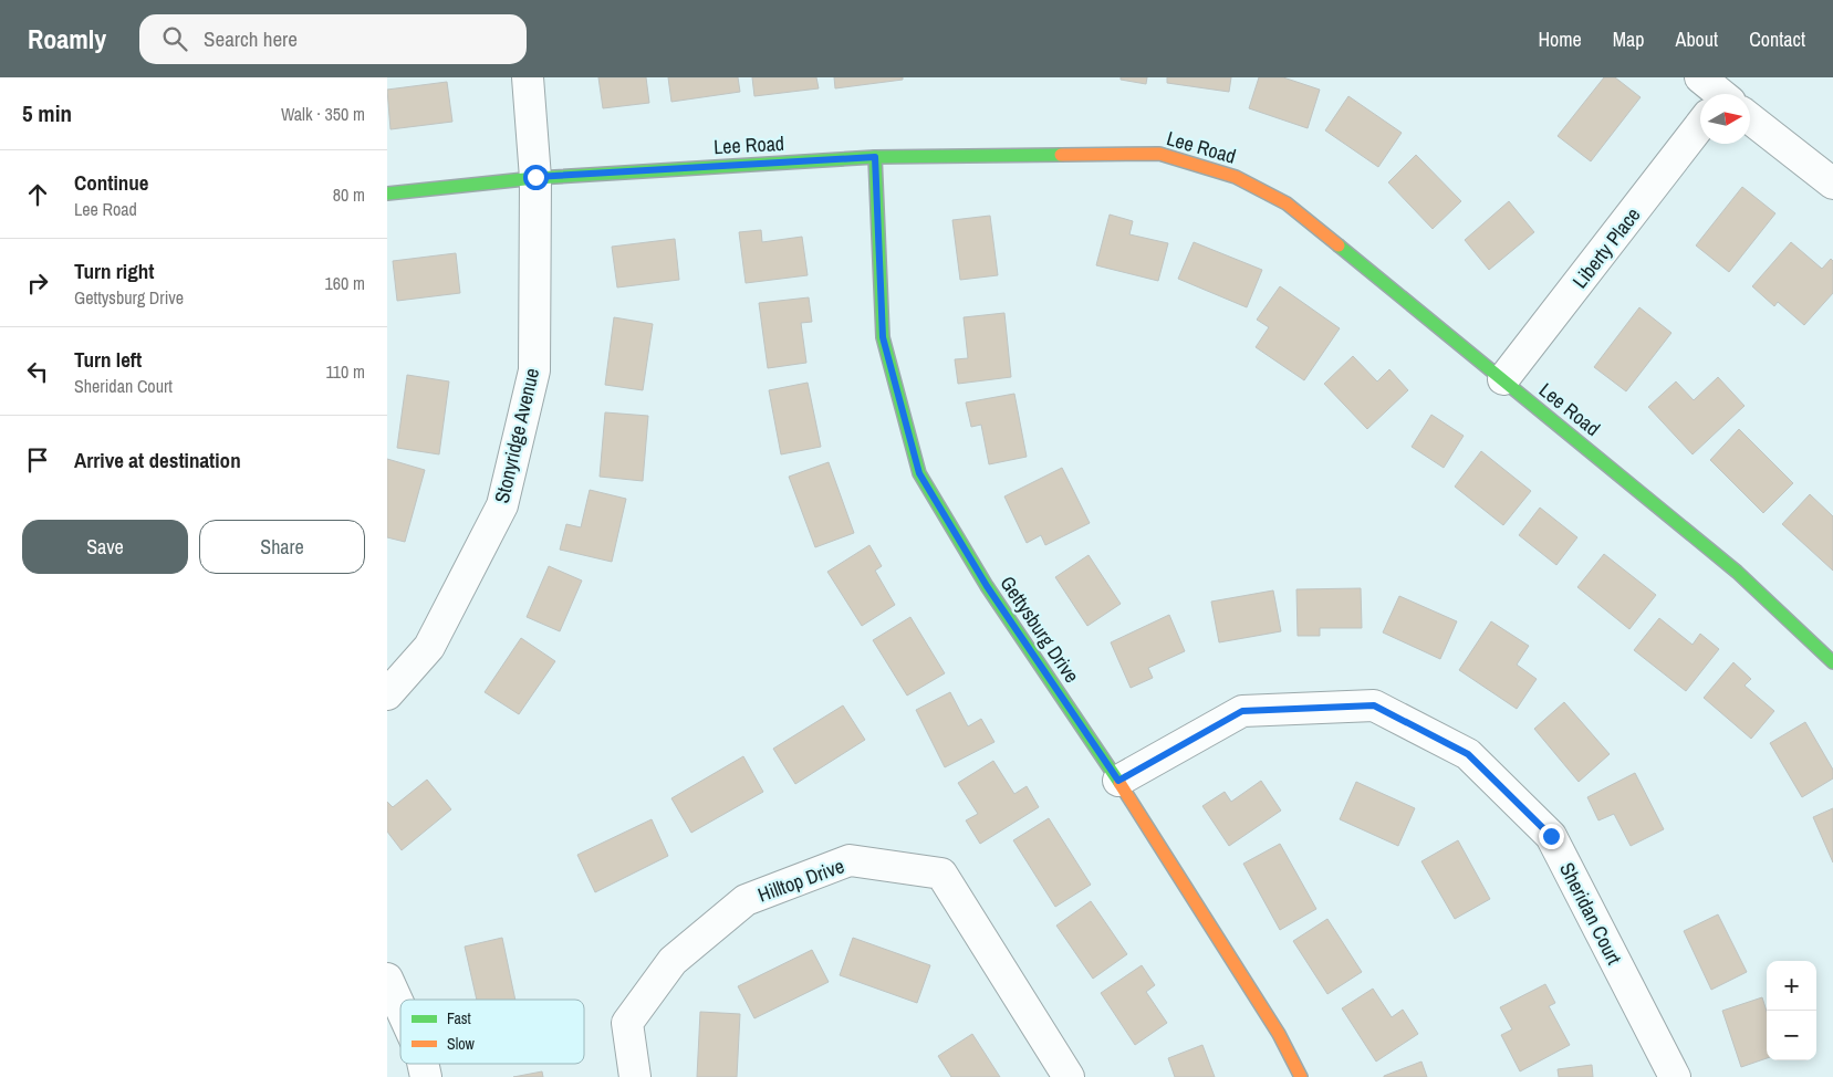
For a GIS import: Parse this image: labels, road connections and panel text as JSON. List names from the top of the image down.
{
  "streets": {
    "street": [
      "Lee Road",
      "Liberty Place",
      "Stonyridge Avenue",
      "Gettysburg Drive",
      "Hilltop Drive",
      "Sheridan Court"
    ]
  },
  "crossings": [
    ["Lee Road", "Liberty Place"],
    ["Lee Road", "Stonyridge Avenue"],
    ["Lee Road", "Gettysburg Drive"],
    ["Gettysburg Drive", "Sheridan Court"]
  ],
  "legend": ["Fast", "Slow"],
  "north": "right",
  "page": {
    "header": "Roamly",
    "search": "Search here",
    "nav": [
      "Home",
      "Map",
      "About",
      "Contact"
    ],
    "heading": ["5 min", "Walk · 350 m"],
    "list": [
      ["Continue", "Lee Road", "80 m"],
      ["Turn right", "Gettysburg Drive", "160 m"],
      ["Turn left", "Sheridan Court", "110 m"],
      "Arrive at destination"
    ],
    "buttons": ["Save", "Share"],
    "map_buttons": ["+", "−"]
  }
}
